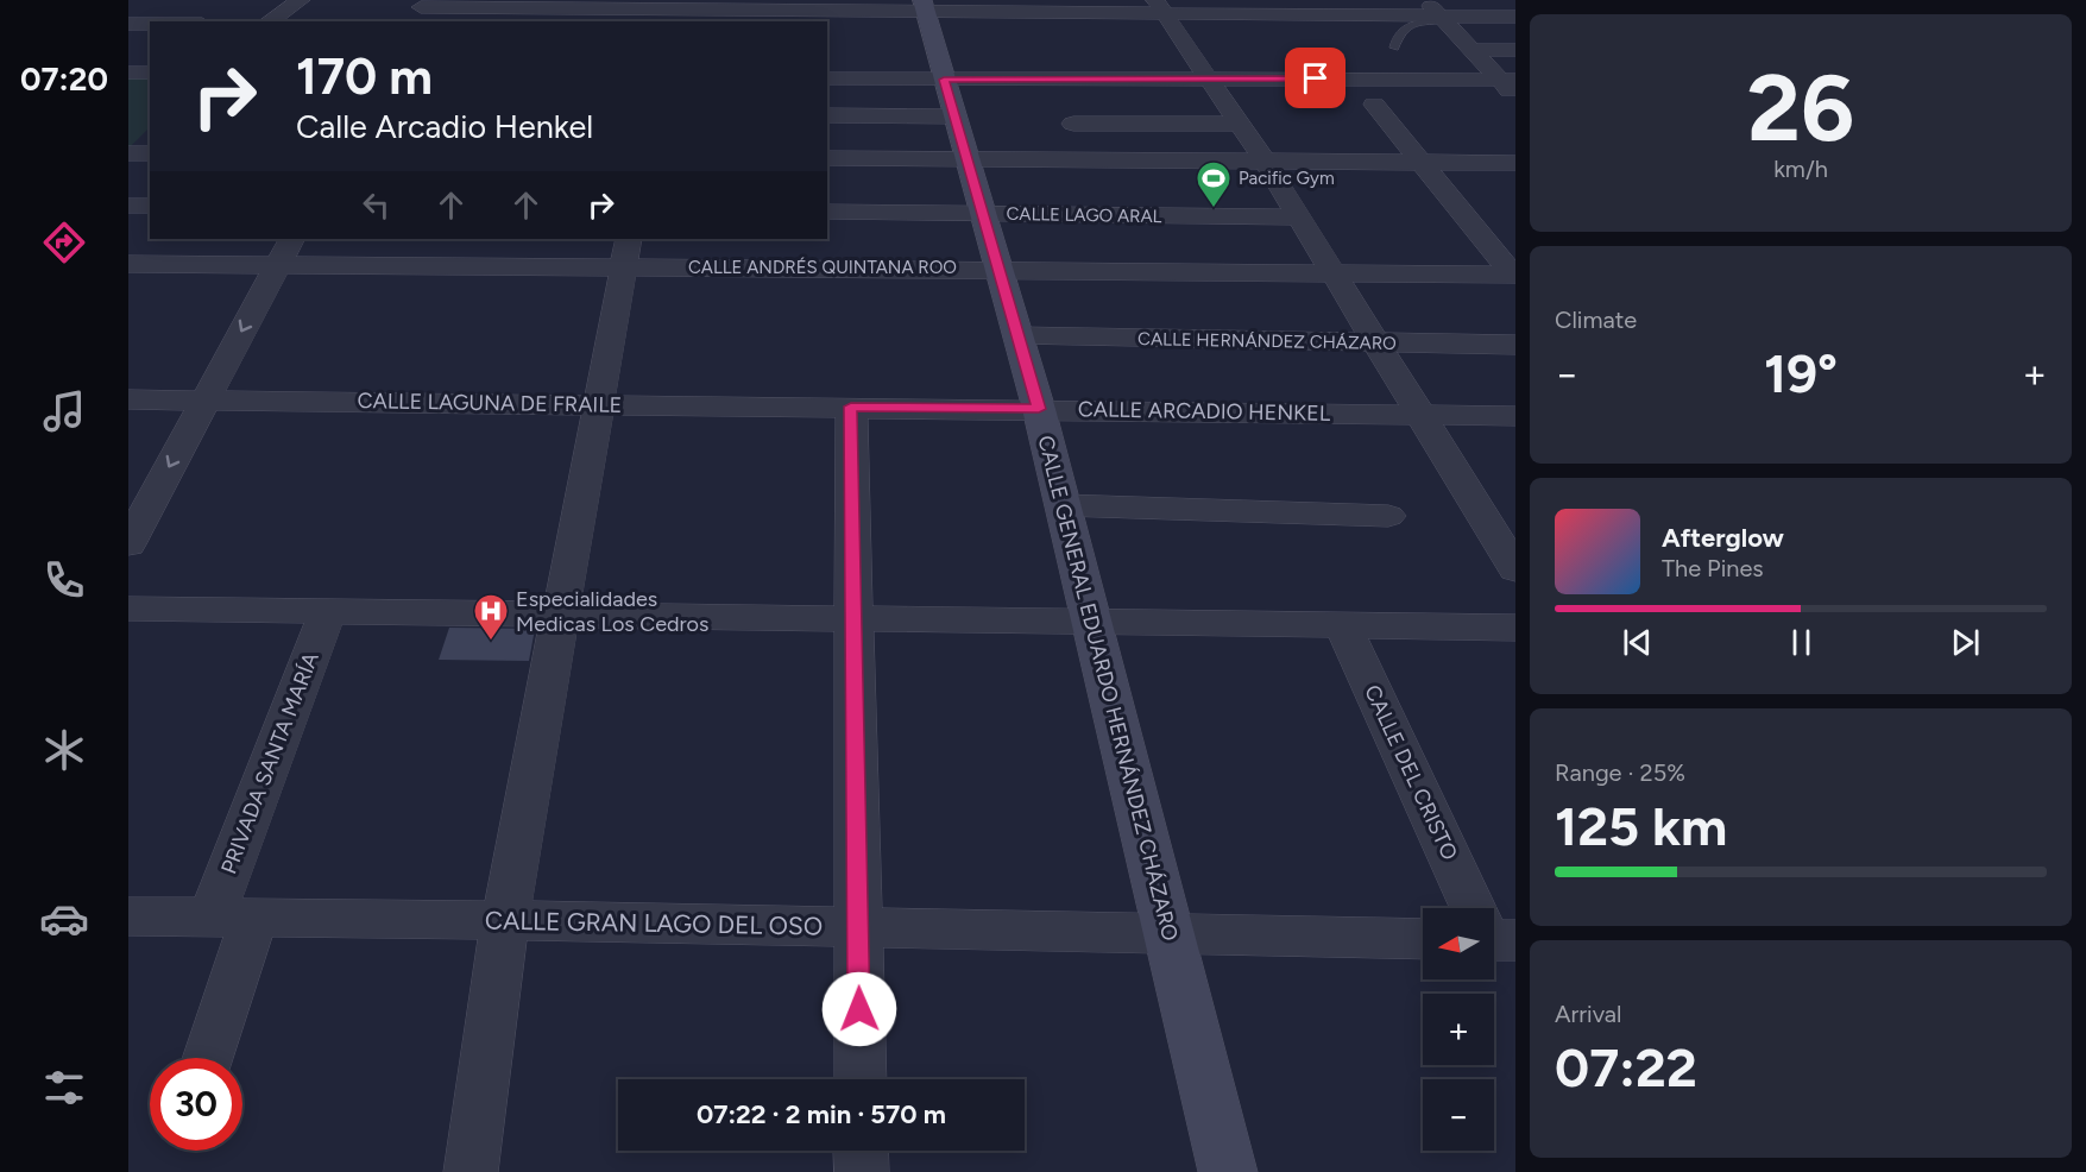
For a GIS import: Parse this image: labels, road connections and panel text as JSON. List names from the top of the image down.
{
  "streets": {
    "main road": ["CALLE GENERAL EDUARDO HERNÁNDEZ CHÁZARO"],
    "street": [
      "CALLE LAGO ARAL",
      "CALLE ANDRÉS QUINTANA ROO",
      "CALLE HERNÁNDEZ CHÁZARO",
      "CALLE LAGUNA DE FRAILE",
      "CALLE ARCADIO HENKEL",
      "PRIVADA SANTA MARÍA",
      "CALLE DEL CRISTO",
      "CALLE GRAN LAGO DEL OSO"
    ]
  },
  "crossings": [
    ["CALLE LAGO ARAL", "CALLE GENERAL EDUARDO HERNÁNDEZ CHÁZARO"],
    ["CALLE ANDRÉS QUINTANA ROO", "CALLE GENERAL EDUARDO HERNÁNDEZ CHÁZARO"],
    ["CALLE HERNÁNDEZ CHÁZARO", "CALLE GENERAL EDUARDO HERNÁNDEZ CHÁZARO"],
    ["CALLE LAGUNA DE FRAILE", "CALLE ARCADIO HENKEL"],
    ["CALLE ARCADIO HENKEL", "CALLE GENERAL EDUARDO HERNÁNDEZ CHÁZARO"],
    ["CALLE GENERAL EDUARDO HERNÁNDEZ CHÁZARO", "CALLE GRAN LAGO DEL OSO"],
    ["PRIVADA SANTA MARÍA", "CALLE GRAN LAGO DEL OSO"]
  ],
  "places": {
    "sports": ["Pacific Gym"],
    "hospital": ["Especialidades Medicas Los Cedros"]
  },
  "north": "left",
  "page": {
    "tabs": "07:20",
    "tile": [
      ["26", "km/h"],
      "Climate",
      ["Range · 25%", "125 km"],
      ["Arrival", "07:22"]
    ],
    "turn": ["170 m", "Calle Arcadio Henkel"],
    "heat": ["−", "19°", "+"],
    "song": ["Afterglow", "The Pines"],
    "map_buttons": ["+", "−"],
    "limit": "30",
    "trip": "07:22 · 2 min · 570 m"
  }
}
